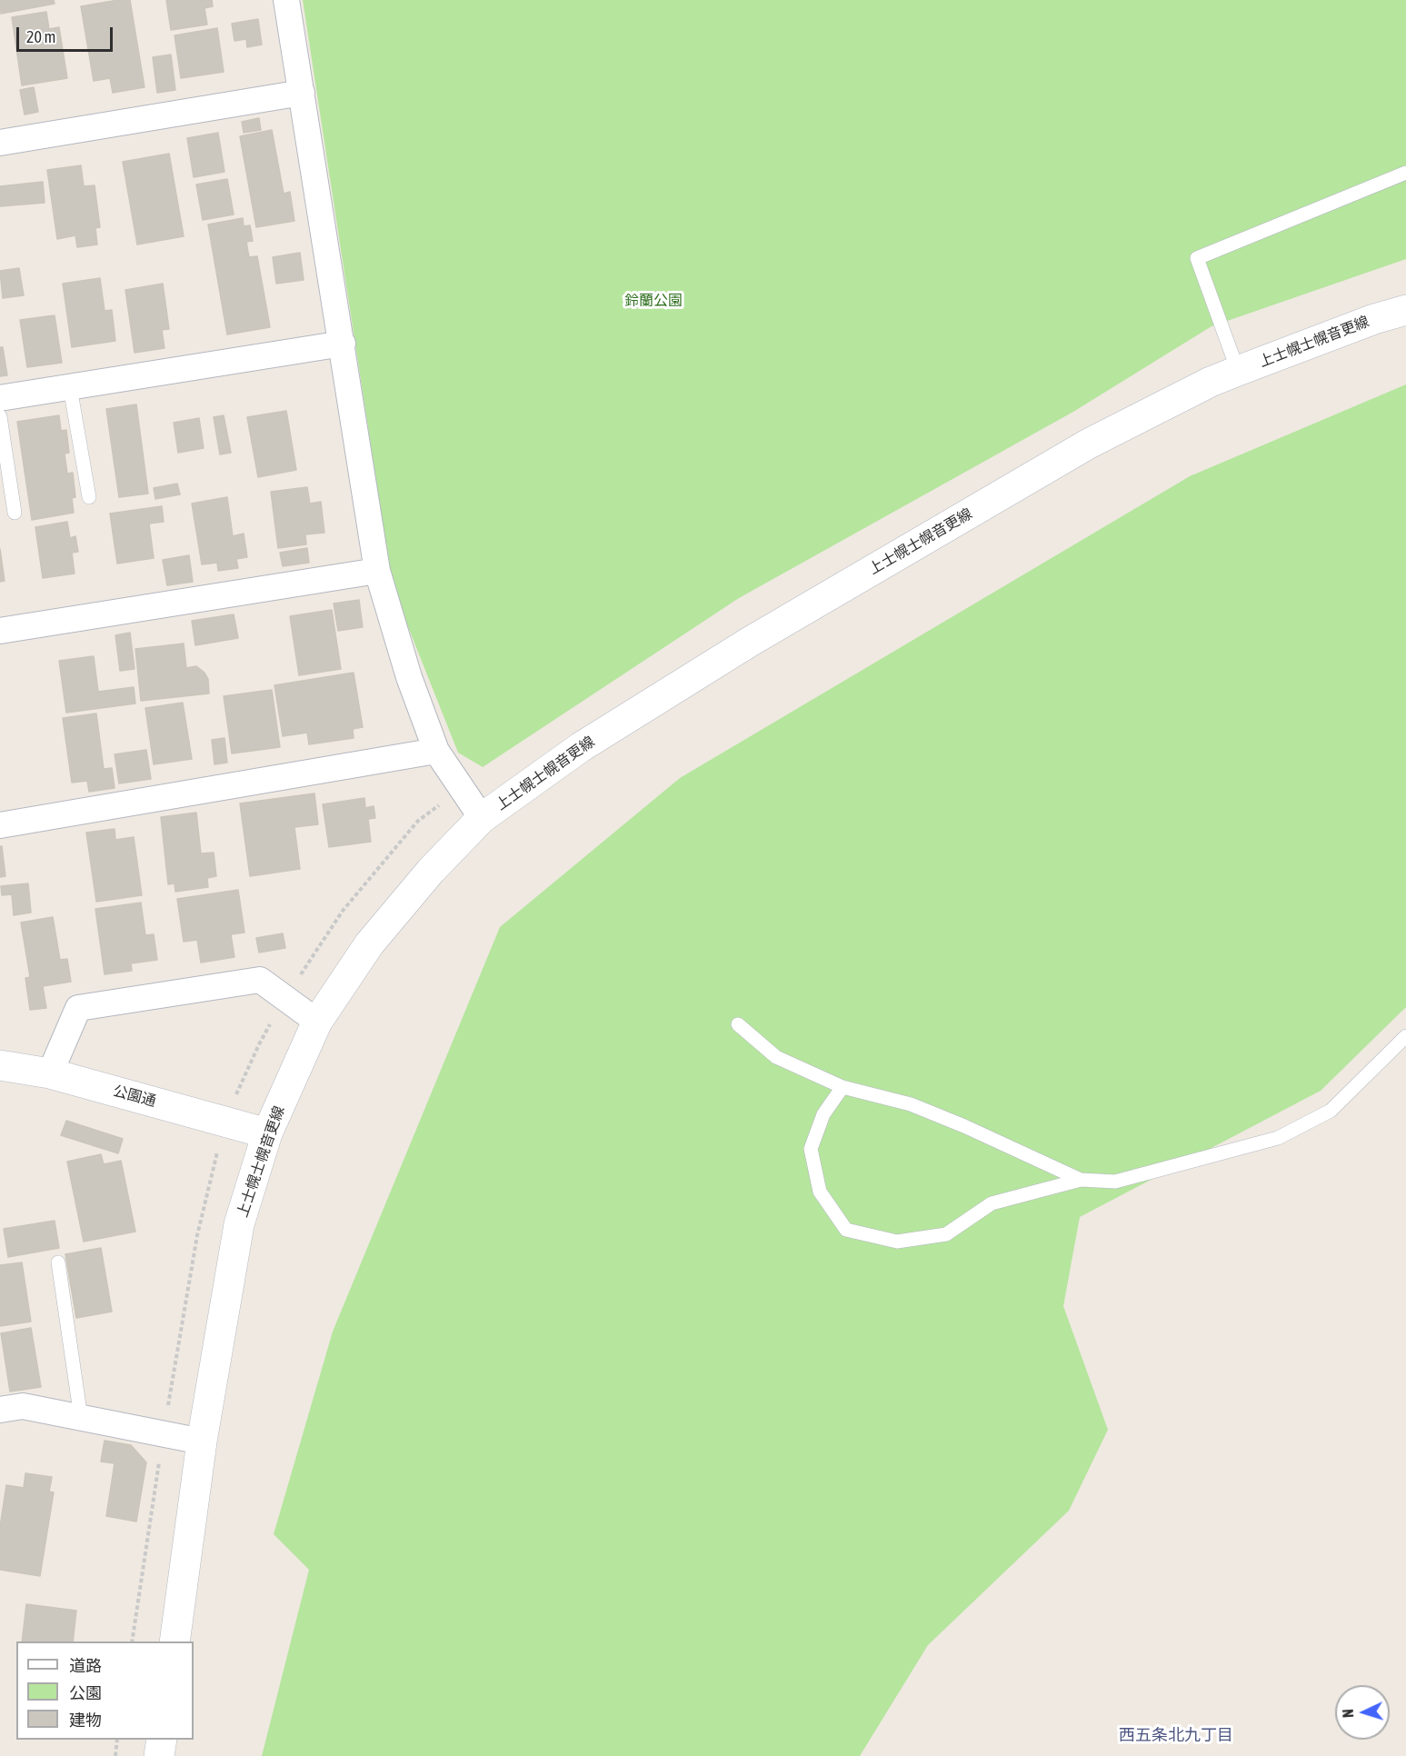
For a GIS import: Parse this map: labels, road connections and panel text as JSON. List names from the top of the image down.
{
  "streets": {
    "main road": ["上士幌士幌音更線", "公園通"]
  },
  "crossings": [
    ["上士幌士幌音更線", "公園通"]
  ],
  "districts": ["西五条北九丁目"],
  "parks": ["鈴蘭公園"],
  "legend": ["道路", "公園", "建物"],
  "scale_bar": "20 m",
  "north": "left"
}
